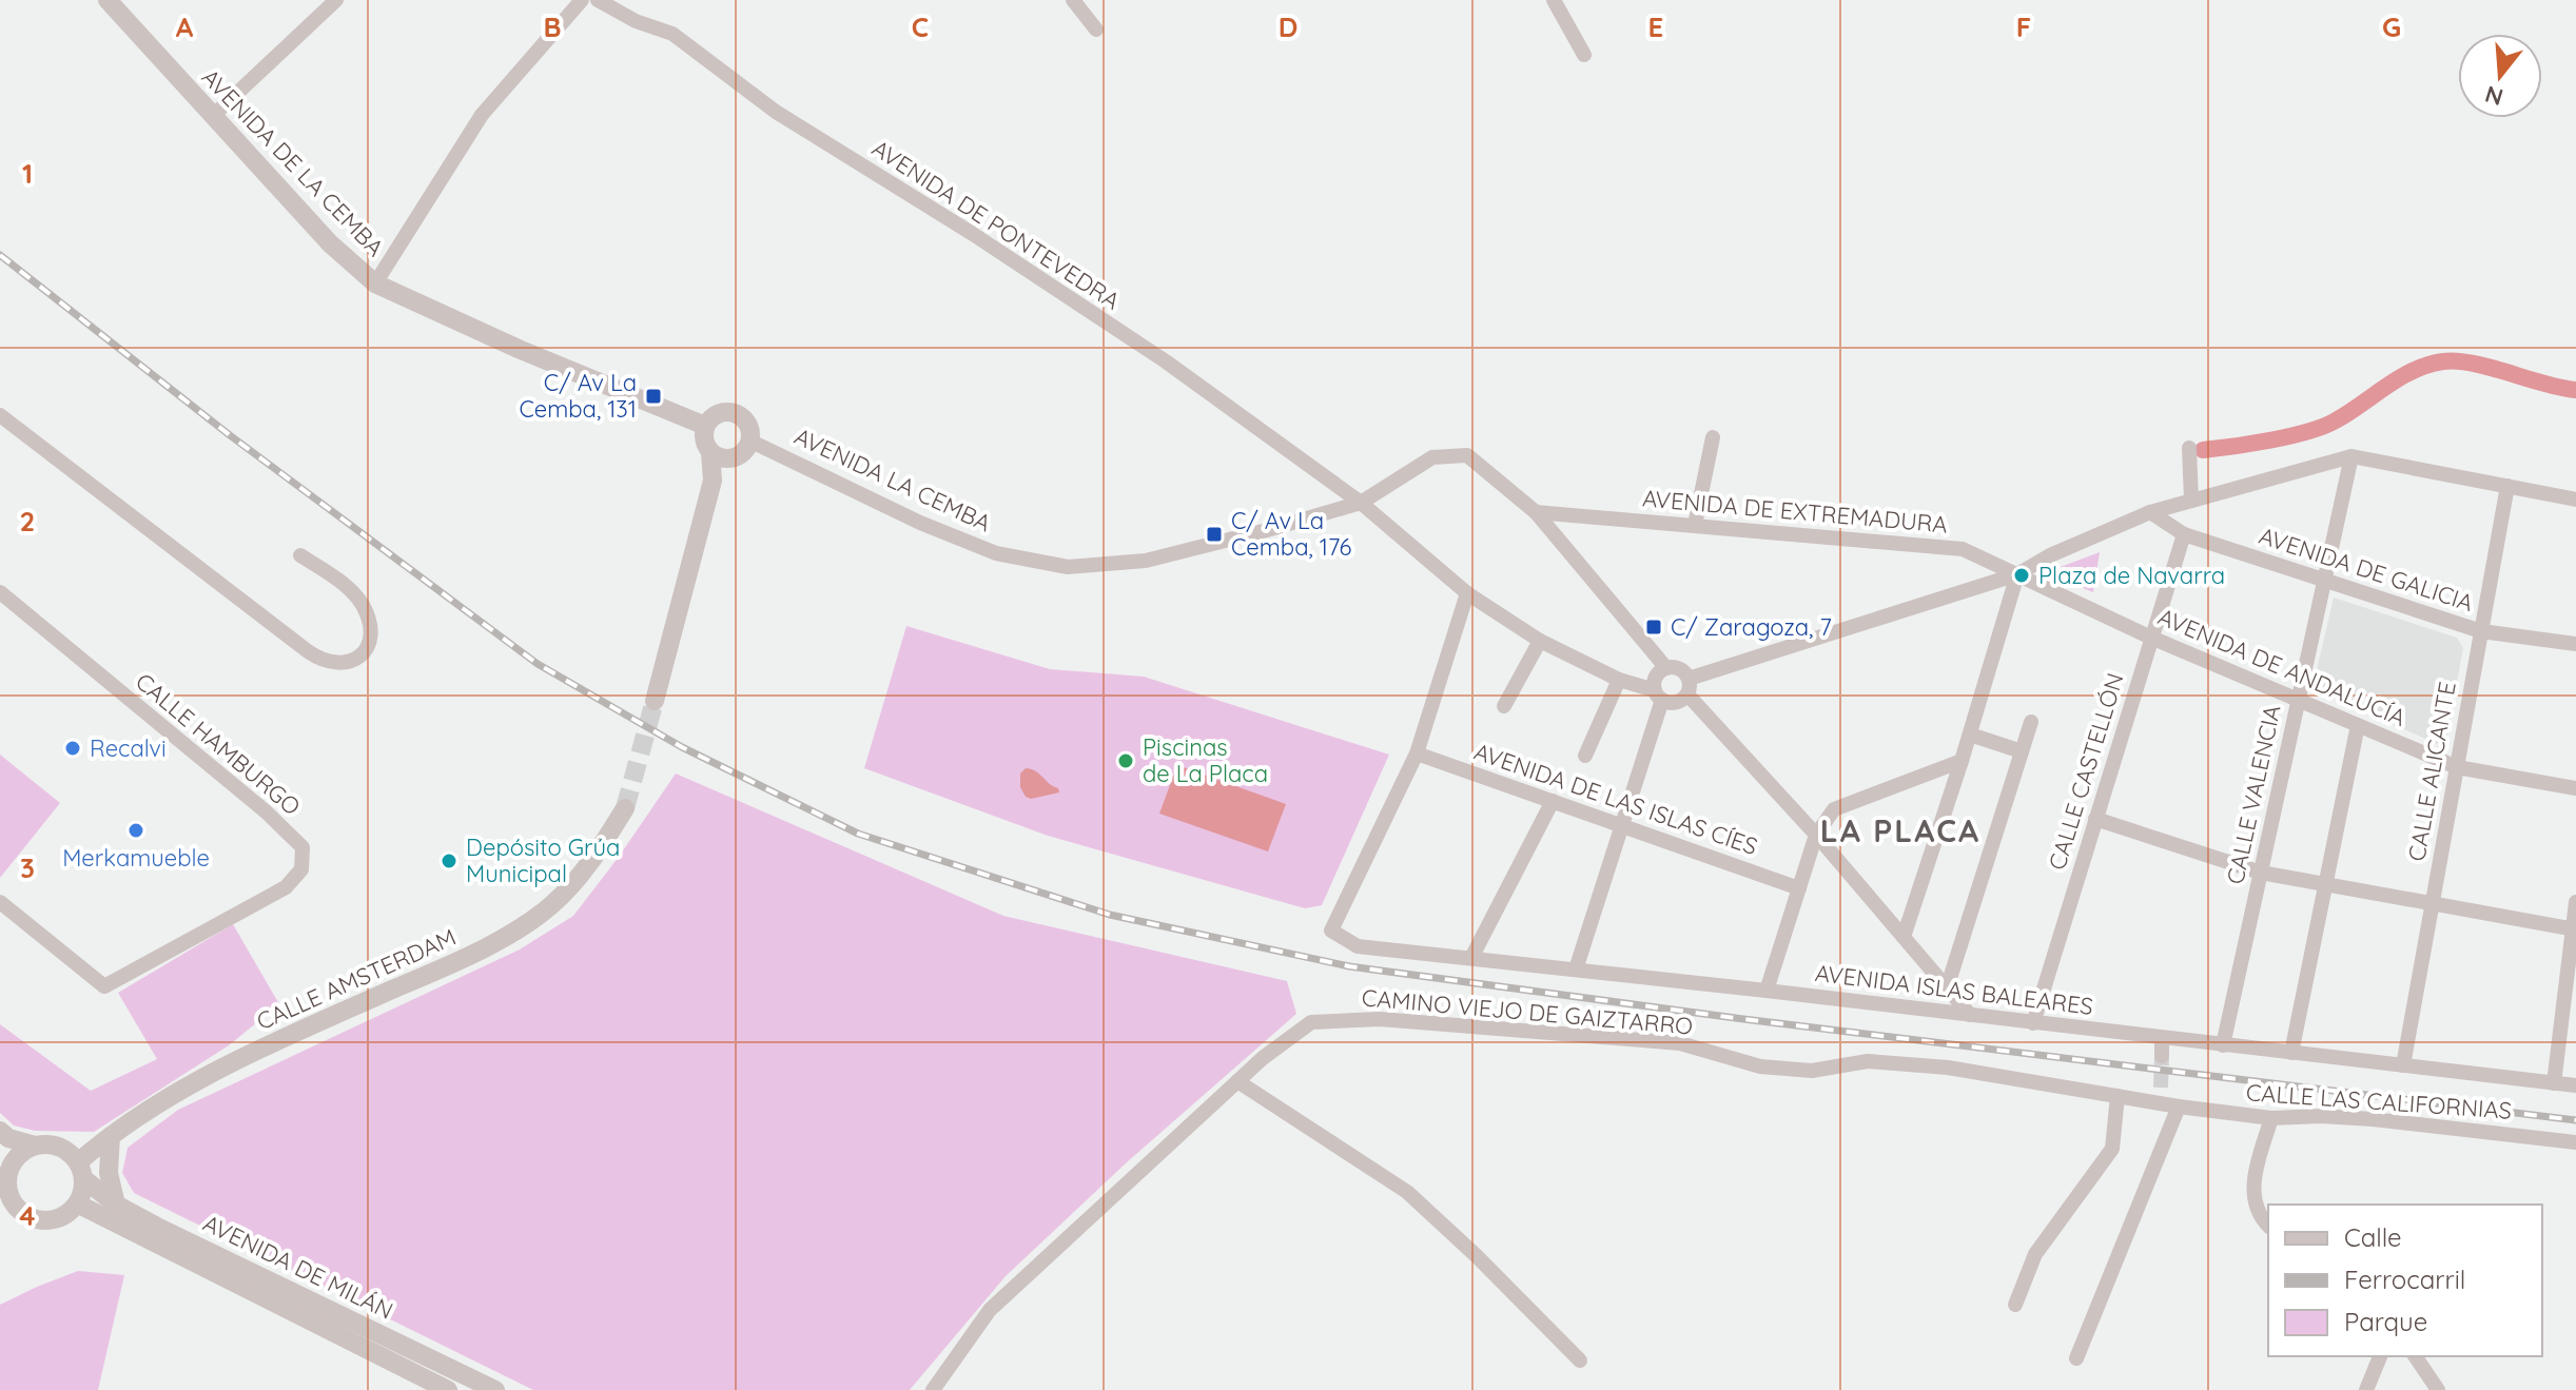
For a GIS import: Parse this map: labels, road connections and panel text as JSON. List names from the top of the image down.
{
  "streets": {
    "street": [
      "AVENIDA DE LA CEMBA",
      "AVENIDA DE PONTEVEDRA",
      "AVENIDA LA CEMBA",
      "AVENIDA DE EXTREMADURA",
      "AVENIDA DE GALICIA",
      "AVENIDA DE ANDALUCÍA",
      "CALLE HAMBURGO",
      "CALLE CASTELLÓN",
      "CALLE ALICANTE",
      "CALLE VALENCIA",
      "AVENIDA DE LAS ISLAS CÍES",
      "CALLE AMSTERDAM",
      "AVENIDA ISLAS BALEARES",
      "CAMINO VIEJO DE GAIZTARRO",
      "CALLE LAS CALIFORNIAS",
      "AVENIDA DE MILÁN"
    ]
  },
  "crossings": [
    ["AVENIDA DE PONTEVEDRA", "AVENIDA LA CEMBA"],
    ["AVENIDA LA CEMBA", "AVENIDA DE EXTREMADURA"],
    ["AVENIDA DE EXTREMADURA", "AVENIDA DE ANDALUCÍA"],
    ["AVENIDA DE GALICIA", "CALLE CASTELLÓN"],
    ["AVENIDA DE GALICIA", "CALLE ALICANTE"],
    ["AVENIDA DE GALICIA", "CALLE VALENCIA"],
    ["AVENIDA DE ANDALUCÍA", "CALLE CASTELLÓN"],
    ["AVENIDA DE ANDALUCÍA", "CALLE ALICANTE"],
    ["AVENIDA DE ANDALUCÍA", "CALLE VALENCIA"],
    ["CALLE CASTELLÓN", "AVENIDA ISLAS BALEARES"],
    ["CALLE ALICANTE", "AVENIDA ISLAS BALEARES"],
    ["CALLE VALENCIA", "AVENIDA ISLAS BALEARES"],
    ["AVENIDA DE LAS ISLAS CÍES", "AVENIDA ISLAS BALEARES"],
    ["CALLE AMSTERDAM", "AVENIDA DE MILÁN"],
    ["CAMINO VIEJO DE GAIZTARRO", "CALLE LAS CALIFORNIAS"]
  ],
  "districts": ["LA PLACA"],
  "places": {
    "transit": ["C/ Av La Cemba, 131", "C/ Av La Cemba, 176", "C/ Zaragoza, 7"],
    "other": [
      "Plaza de Navarra",
      "Recalvi",
      "Piscinas de La Placa",
      "Merkamueble",
      "Depósito Grúa Municipal"
    ]
  },
  "legend": ["Calle", "Ferrocarril", "Parque"],
  "north": "bottom",
  "grid": {
    "columns": [
      "A",
      "B",
      "C",
      "D",
      "E",
      "F",
      "G"
    ],
    "rows": [
      "1",
      "2",
      "3",
      "4"
    ]
  }
}
